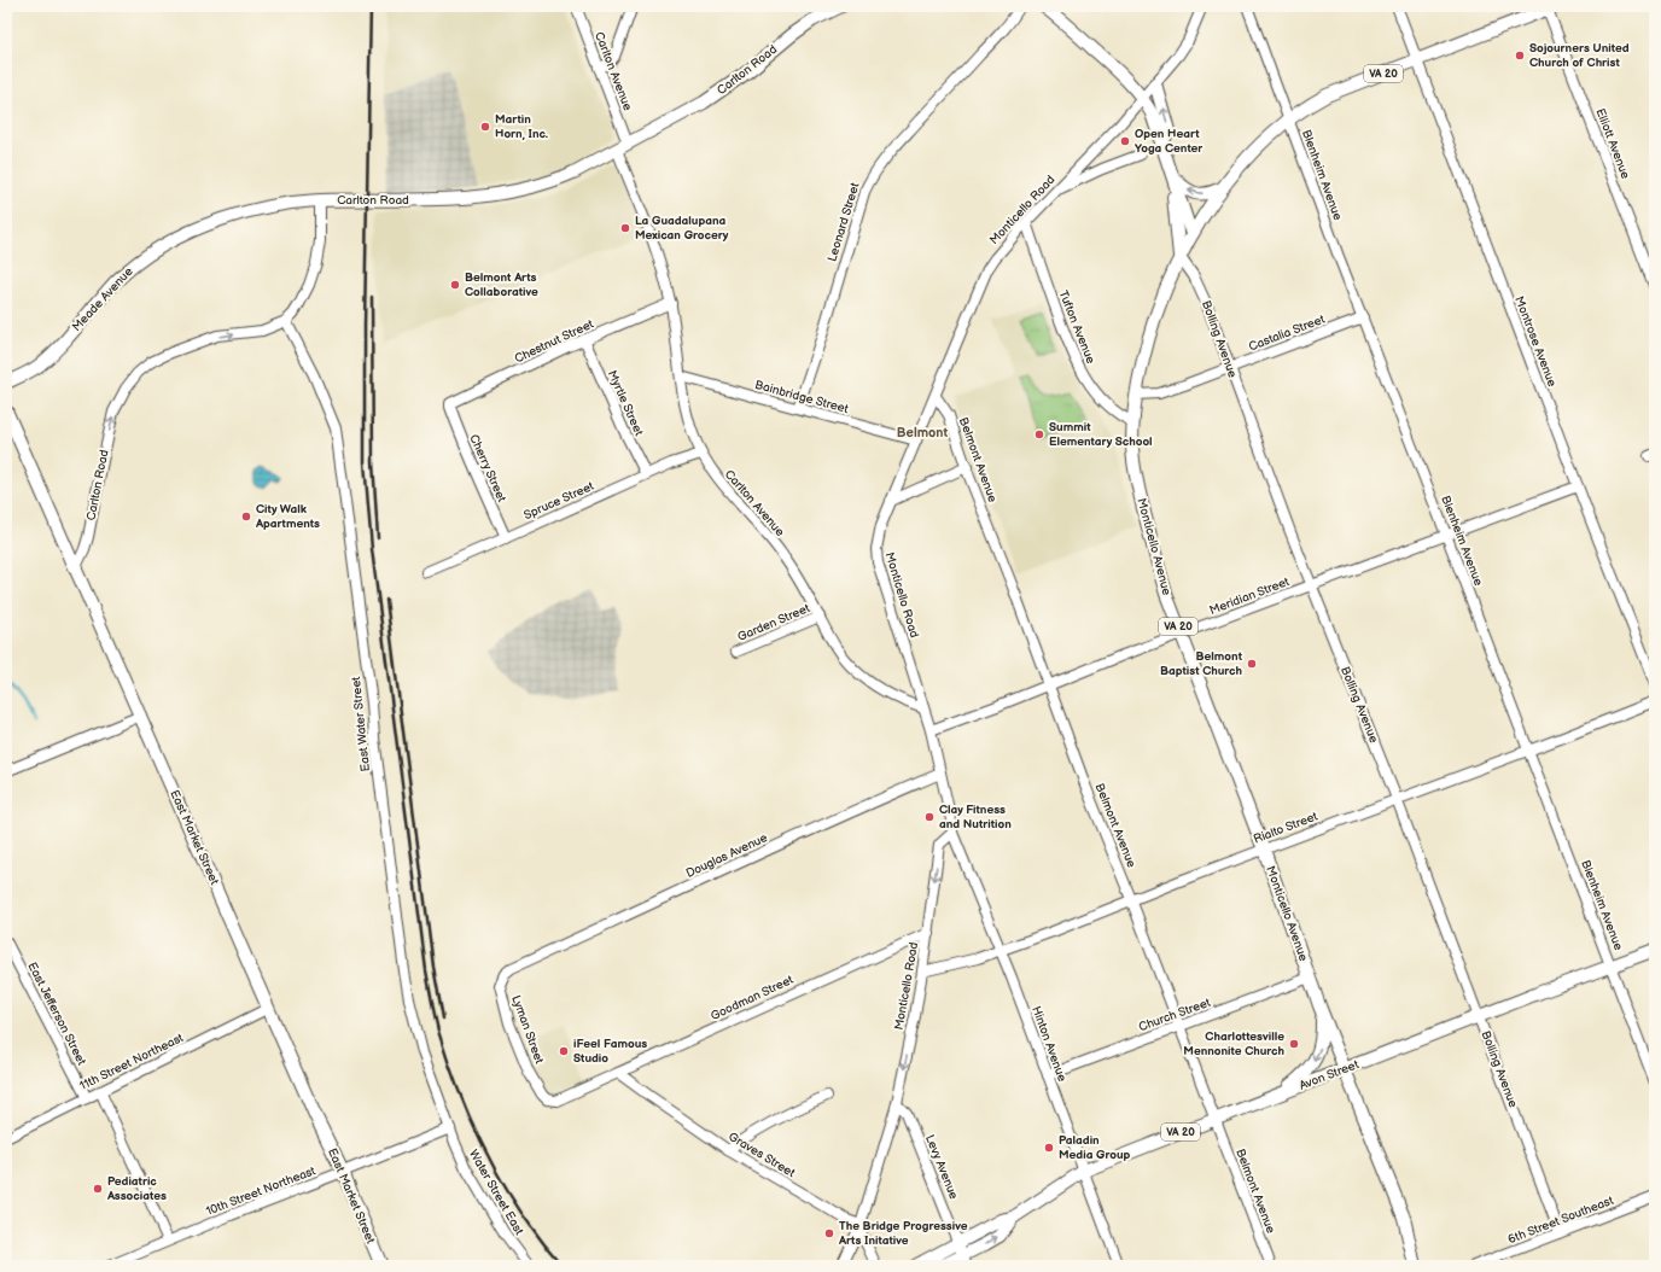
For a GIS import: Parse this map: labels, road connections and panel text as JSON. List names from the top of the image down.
{
  "streets": {
    "main road": [
      "Carlton Road",
      "VA 20",
      "Meade Avenue",
      "Monticello Avenue",
      "East Market Street",
      "Avon Street"
    ],
    "street": [
      "Carlton Avenue",
      "Elliott Avenue",
      "Blenheim Avenue",
      "Monticello Road",
      "Leonard Street",
      "Tufton Avenue",
      "Castalia Street",
      "Bolling Avenue",
      "Chestnut Street",
      "Montrose Avenue",
      "Bainbridge Street",
      "Myrtle Street",
      "Belmont Avenue",
      "Cherry Street",
      "Spruce Street",
      "Meridian Street",
      "Garden Street",
      "East Water Street",
      "Rialto Street",
      "Douglas Avenue",
      "Goodman Street",
      "East Jefferson Street",
      "Church Street",
      "Lyman Street",
      "Hinton Avenue",
      "11th Street Northeast",
      "Graves Street",
      "Levy Avenue",
      "10th Street Northeast",
      "Water Street East",
      "6th Street Southeast"
    ]
  },
  "crossings": [
    ["Carlton Road", "Carlton Avenue"],
    ["Carlton Road", "Meade Avenue"],
    ["Carlton Road", "East Water Street"],
    ["Carlton Road", "East Market Street"],
    ["Carlton Avenue", "Monticello Road"],
    ["Carlton Avenue", "Chestnut Street"],
    ["Carlton Avenue", "Bainbridge Street"],
    ["Carlton Avenue", "Spruce Street"],
    ["Carlton Avenue", "Garden Street"],
    ["VA 20", "Monticello Avenue"],
    ["VA 20", "Avon Street"],
    ["Elliott Avenue", "Monticello Avenue"],
    ["Blenheim Avenue", "Castalia Street"],
    ["Blenheim Avenue", "Monticello Avenue"],
    ["Blenheim Avenue", "Meridian Street"],
    ["Blenheim Avenue", "Rialto Street"],
    ["Blenheim Avenue", "Avon Street"],
    ["Monticello Road", "Tufton Avenue"],
    ["Monticello Road", "Bainbridge Street"],
    ["Monticello Road", "Belmont Avenue"],
    ["Monticello Road", "Meridian Street"],
    ["Monticello Road", "Rialto Street"],
    ["Monticello Road", "Douglas Avenue"],
    ["Monticello Road", "Goodman Street"],
    ["Monticello Road", "Hinton Avenue"],
    ["Monticello Road", "Graves Street"],
    ["Monticello Road", "Levy Avenue"],
    ["Leonard Street", "Bainbridge Street"],
    ["Tufton Avenue", "Monticello Avenue"],
    ["Castalia Street", "Bolling Avenue"],
    ["Castalia Street", "Monticello Avenue"],
    ["Bolling Avenue", "Monticello Avenue"],
    ["Bolling Avenue", "Meridian Street"],
    ["Bolling Avenue", "Rialto Street"],
    ["Bolling Avenue", "Avon Street"],
    ["Bolling Avenue", "6th Street Southeast"],
    ["Chestnut Street", "Myrtle Street"],
    ["Chestnut Street", "Cherry Street"],
    ["Montrose Avenue", "Monticello Avenue"],
    ["Montrose Avenue", "Meridian Street"],
    ["Myrtle Street", "Spruce Street"],
    ["Belmont Avenue", "Meridian Street"],
    ["Belmont Avenue", "Rialto Street"],
    ["Belmont Avenue", "Church Street"],
    ["Belmont Avenue", "Avon Street"],
    ["Cherry Street", "Spruce Street"],
    ["Monticello Avenue", "Meridian Street"],
    ["Monticello Avenue", "Rialto Street"],
    ["Monticello Avenue", "Church Street"],
    ["Monticello Avenue", "Avon Street"],
    ["East Water Street", "10th Street Northeast"],
    ["East Water Street", "Water Street East"],
    ["Rialto Street", "Hinton Avenue"],
    ["East Market Street", "11th Street Northeast"],
    ["East Market Street", "10th Street Northeast"],
    ["Douglas Avenue", "Lyman Street"],
    ["Goodman Street", "Lyman Street"],
    ["Goodman Street", "Graves Street"],
    ["East Jefferson Street", "11th Street Northeast"],
    ["Church Street", "Hinton Avenue"],
    ["Hinton Avenue", "Avon Street"],
    ["Avon Street", "Levy Avenue"],
    ["10th Street Northeast", "Water Street East"]
  ],
  "districts": ["Belmont"],
  "places": [
    "Sojourners United Church of Christ",
    "Martin Horn, Inc.",
    "Open Heart Yoga Center",
    "La Guadalupana Mexican Grocery",
    "Belmont Arts Collaborative",
    "Summit Elementary School",
    "City Walk Apartments",
    "Belmont Baptist Church",
    "Clay Fitness and Nutrition",
    "Charlottesville Mennonite Church",
    "iFeel Famous Studio",
    "Paladin Media Group",
    "Pediatric Associates",
    "The Bridge Progressive Arts Initative"
  ]
}
